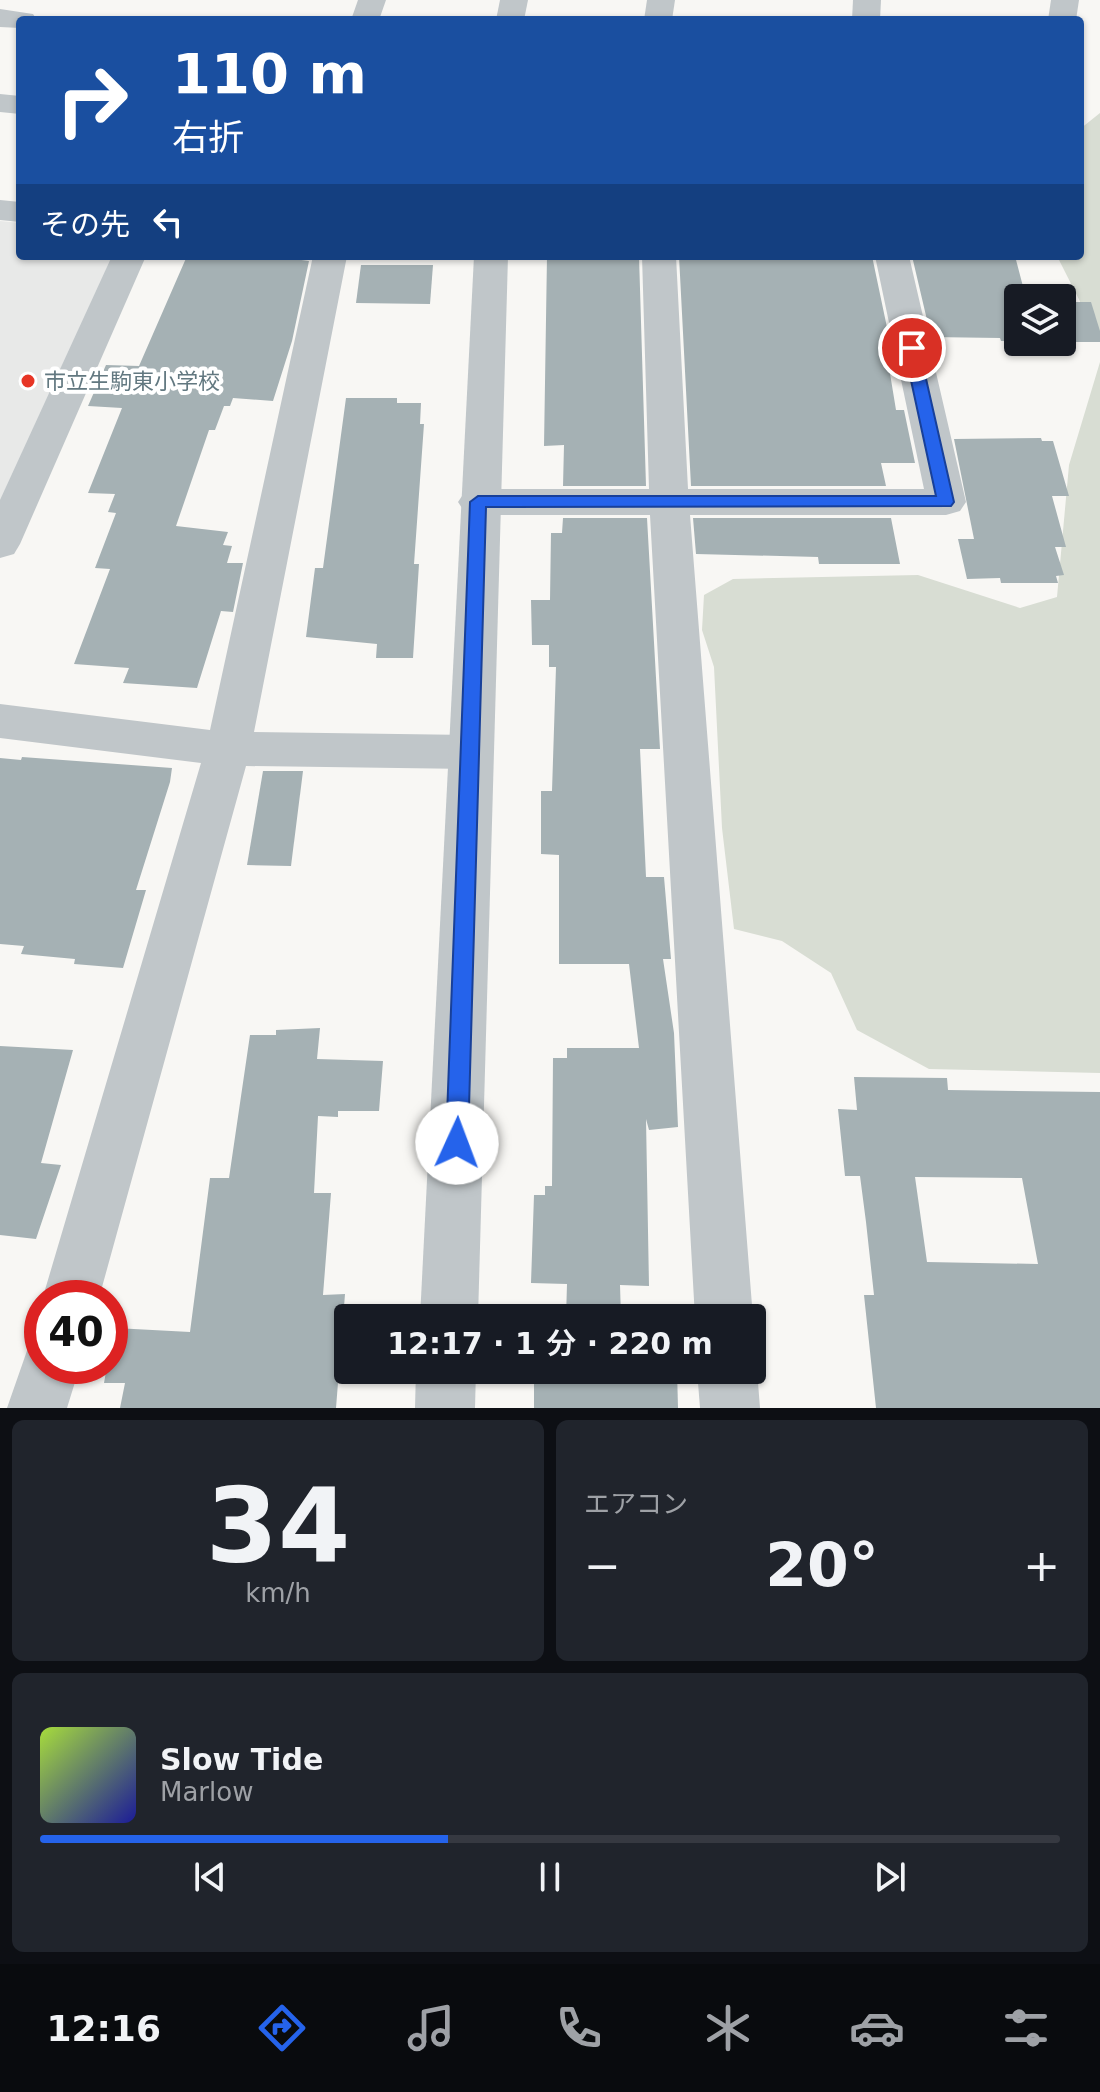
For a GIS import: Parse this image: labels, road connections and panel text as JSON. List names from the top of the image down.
{
  "places": ["市立生駒東小学校"],
  "page": {
    "turn": ["110 m", "右折"],
    "then": "その先",
    "limit": "40",
    "trip": "12:17 · 1 分 · 220 m",
    "tile": [
      ["34", "km/h"],
      "エアコン"
    ],
    "heat": ["−", "20°", "+"],
    "song": ["Slow Tide", "Marlow"],
    "tabs": "12:16"
  }
}
